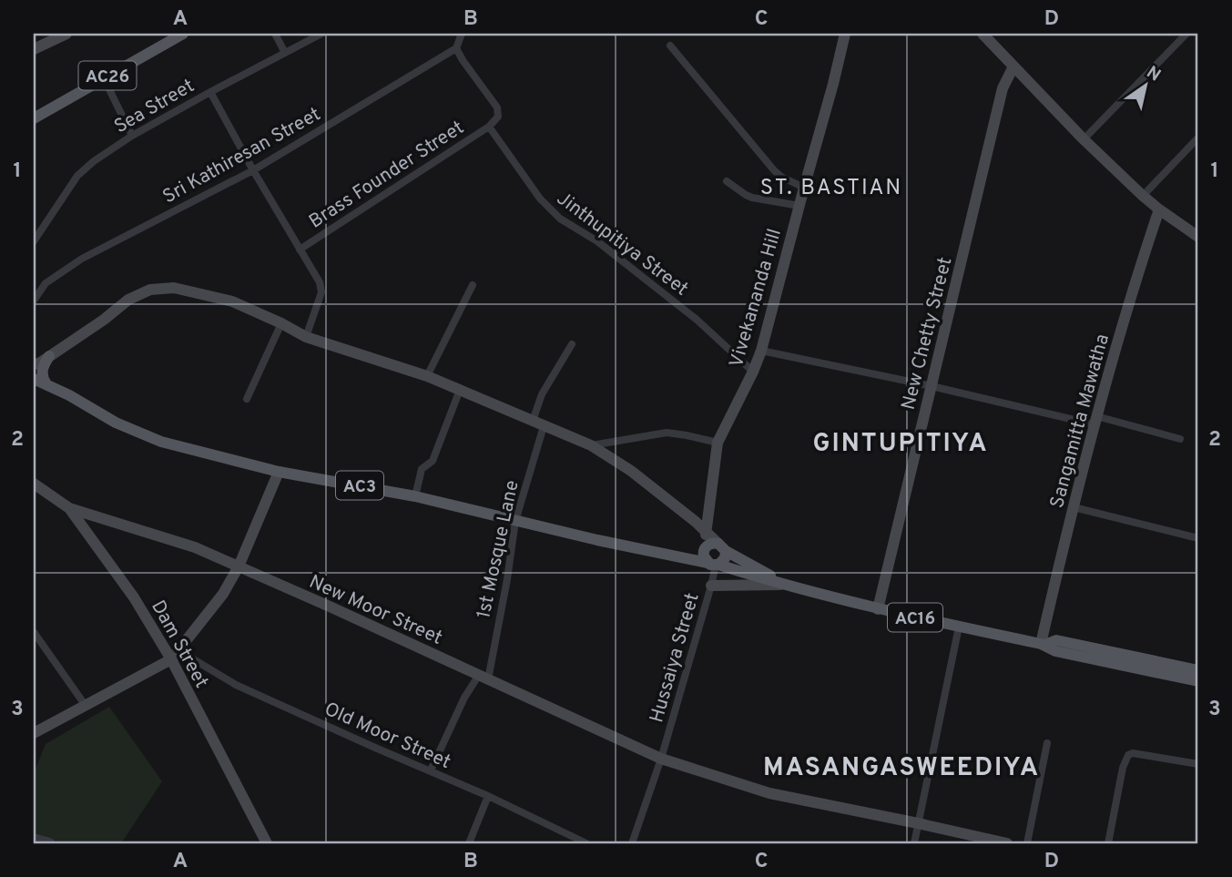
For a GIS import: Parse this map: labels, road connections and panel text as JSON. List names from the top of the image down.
{
  "streets": {
    "main road": ["AC26", "AC3", "AC16"],
    "street": [
      "Sea Street",
      "Sri Kathiresan Street",
      "Brass Founder Street",
      "Jinthupitiya Street",
      "Vivekananda Hill",
      "New Chetty Street",
      "Sangamitta Mawatha",
      "1st Mosque Lane",
      "New Moor Street",
      "Dam Street",
      "Hussaiya Street",
      "Old Moor Street"
    ]
  },
  "crossings": [
    ["Brass Founder Street", "Jinthupitiya Street"],
    ["Jinthupitiya Street", "Vivekananda Hill"],
    ["Vivekananda Hill", "AC3"],
    ["Vivekananda Hill", "AC16"],
    ["Vivekananda Hill", "Hussaiya Street"],
    ["New Chetty Street", "AC16"],
    ["Sangamitta Mawatha", "AC16"],
    ["AC3", "1st Mosque Lane"],
    ["AC3", "AC16"],
    ["AC3", "Hussaiya Street"],
    ["1st Mosque Lane", "New Moor Street"],
    ["New Moor Street", "Dam Street"],
    ["New Moor Street", "Hussaiya Street"],
    ["AC16", "Hussaiya Street"],
    ["Dam Street", "Old Moor Street"]
  ],
  "districts": ["ST. BASTIAN", "GINTUPITIYA", "MASANGASWEEDIYA"],
  "north": "top right",
  "grid": {
    "columns": [
      "A",
      "B",
      "C",
      "D"
    ],
    "rows": ["1", "2", "3"]
  }
}
